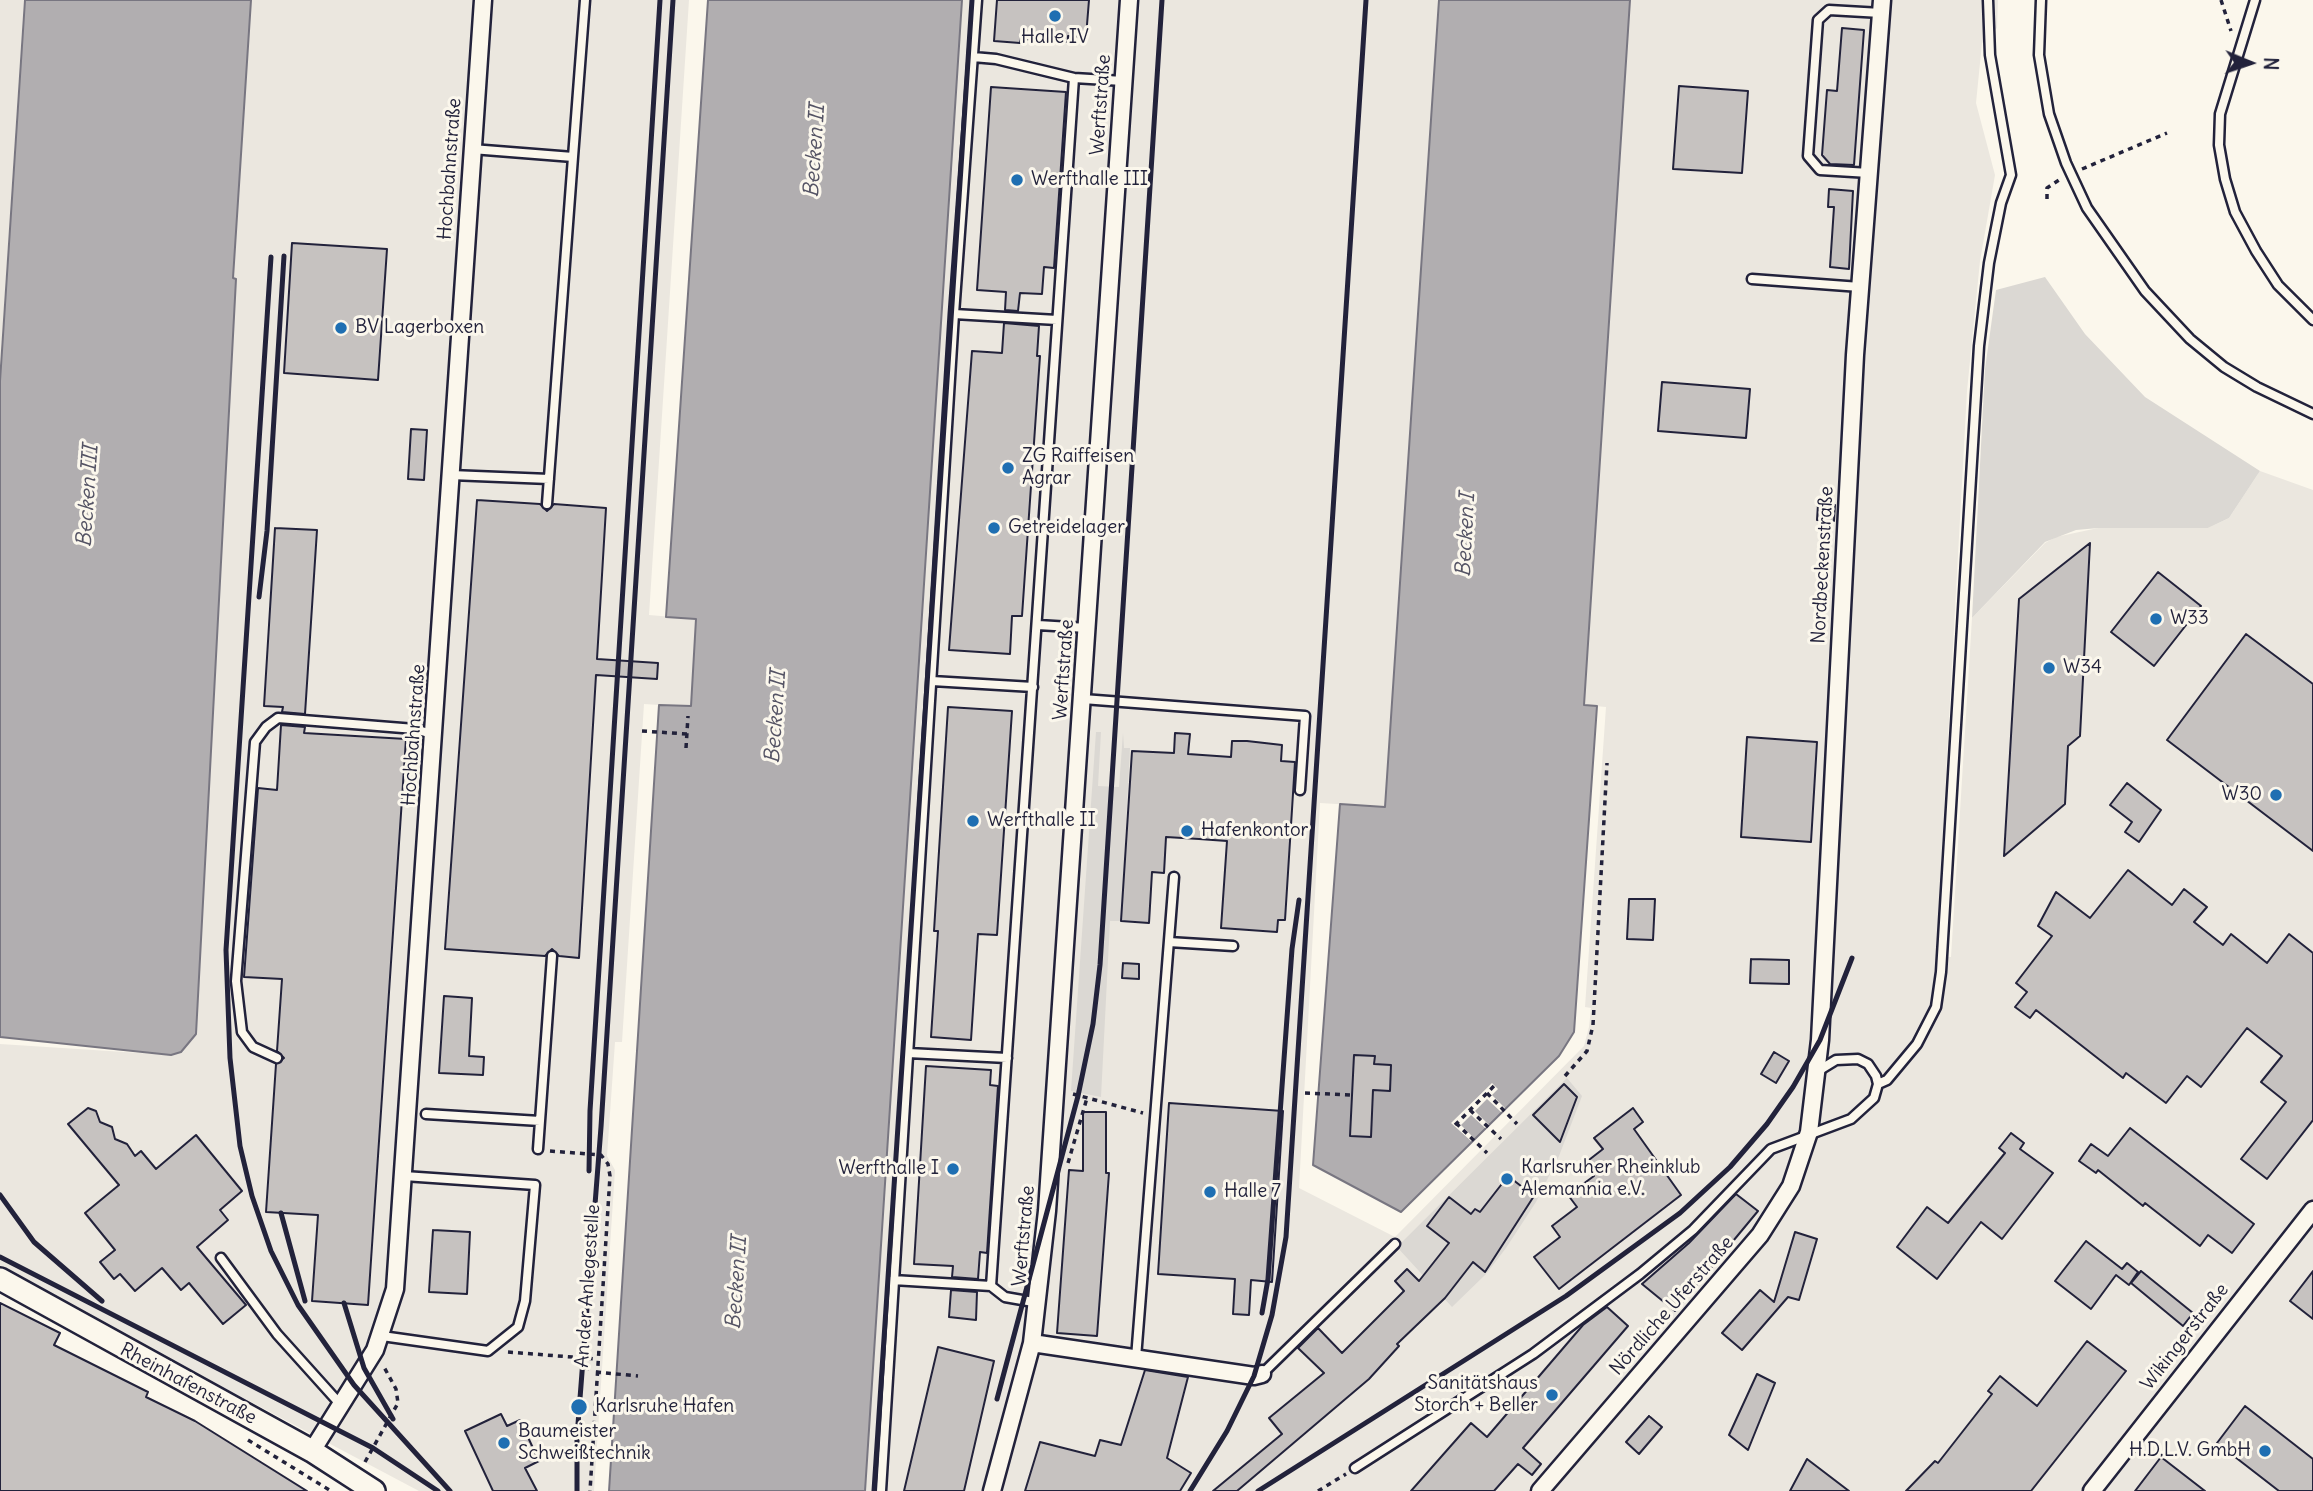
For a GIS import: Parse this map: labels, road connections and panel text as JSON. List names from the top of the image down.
{
  "streets": {
    "main road": ["Rheinhafenstraße"],
    "street": [
      "Werftstraße",
      "Hochbahnstraße",
      "Nordbeckenstraße",
      "Nördliche Uferstraße",
      "Wikingerstraße"
    ],
    "path": ["An der Anlegestelle"]
  },
  "crossings": [
    ["Hochbahnstraße", "Rheinhafenstraße"],
    ["Nordbeckenstraße", "Nördliche Uferstraße"]
  ],
  "water": ["Becken II", "Becken III", "Becken I"],
  "places": [
    "Halle IV",
    "Werfthalle III",
    "BV Lagerboxen",
    "ZG Raiffeisen Agrar",
    "Getreidelager",
    "W33",
    "W34",
    "W30",
    "Werfthalle II",
    "Hafenkontor",
    "Werfthalle I",
    "Karlsruher Rheinklub Alemannia e.V.",
    "Halle 7",
    "Sanitätshaus Storch + Beller",
    "Karlsruhe Hafen",
    "Baumeister Schweißtechnik",
    "H.D.L.V. GmbH"
  ],
  "north": "right"
}
